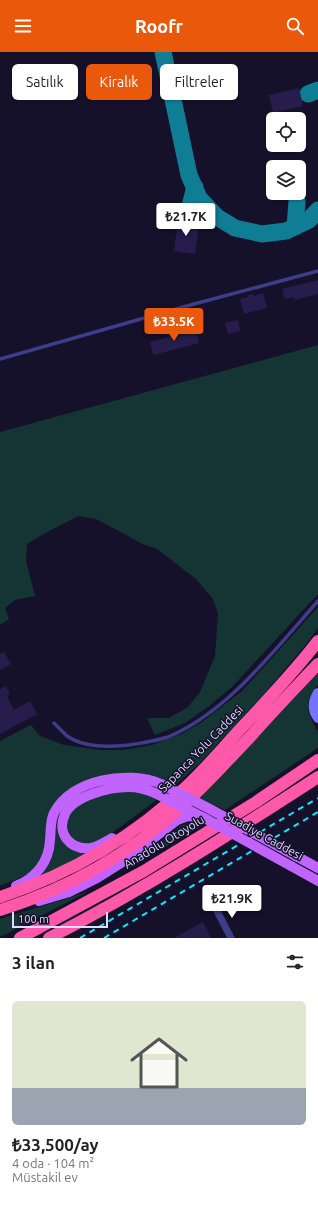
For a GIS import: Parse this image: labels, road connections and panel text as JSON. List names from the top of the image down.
{
  "streets": {
    "highway": ["Sapanca Yolu Caddesi", "Anadolu Otoyolu"],
    "main road": ["Suadiye Caddesi"]
  },
  "scale_bar": "100 m",
  "page": {
    "header": "Roofr",
    "chip": ["Satılık", "Kiralık", "Filtreler"],
    "price": ["₺21.7K", "₺33.5K", "₺21.9K"],
    "scale": "100 m",
    "heading": "3 ilan",
    "list": [
      {
        "name": "₺33,500/ay",
        "note": "4 oda · 104 m² · Müstakil ev"
      }
    ]
  }
}
